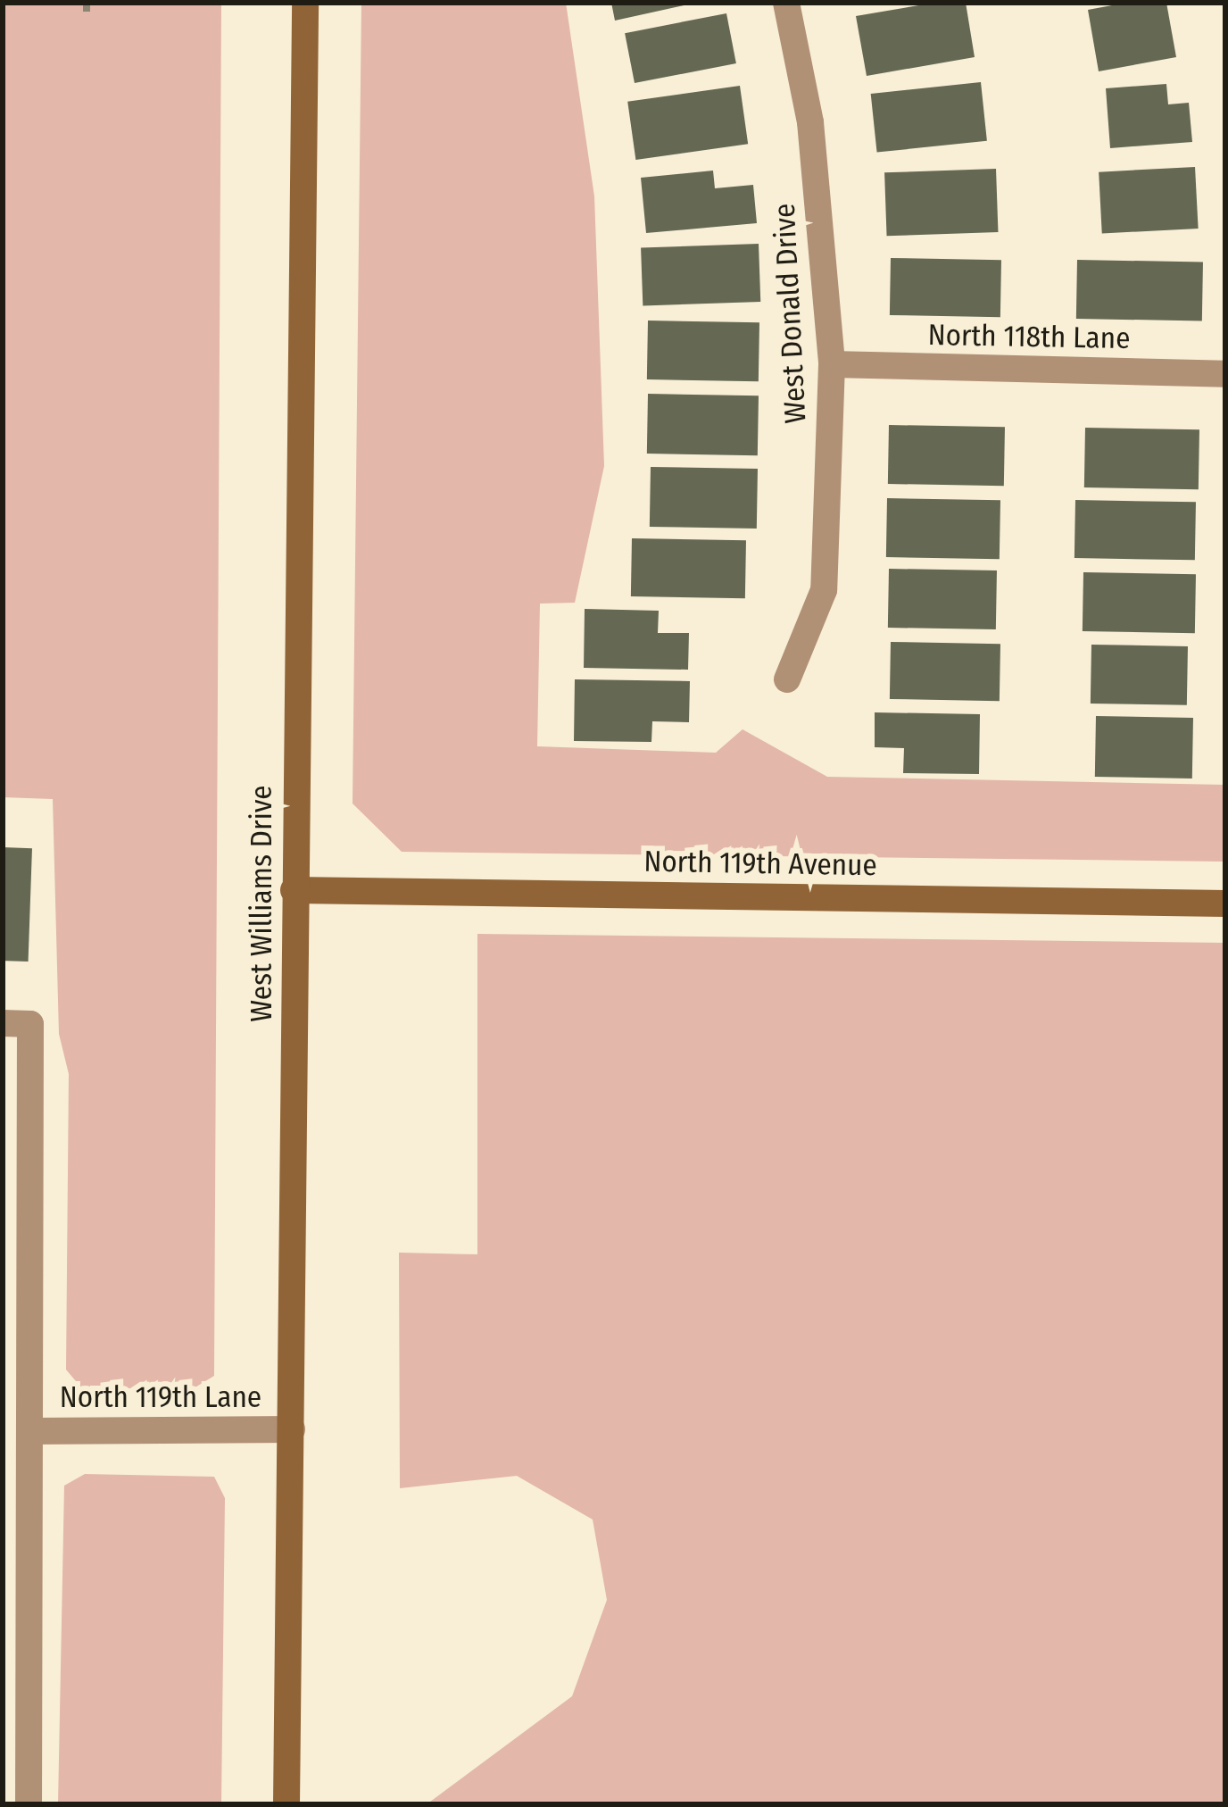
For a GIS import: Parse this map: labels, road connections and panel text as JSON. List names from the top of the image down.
{
  "streets": {
    "main road": ["North 119th Avenue", "West Williams Drive"],
    "street": ["West Donald Drive", "North 118th Lane", "North 119th Lane"]
  },
  "crossings": [
    ["West Donald Drive", "North 118th Lane"],
    ["North 119th Avenue", "West Williams Drive"],
    ["West Williams Drive", "North 119th Lane"]
  ]
}
